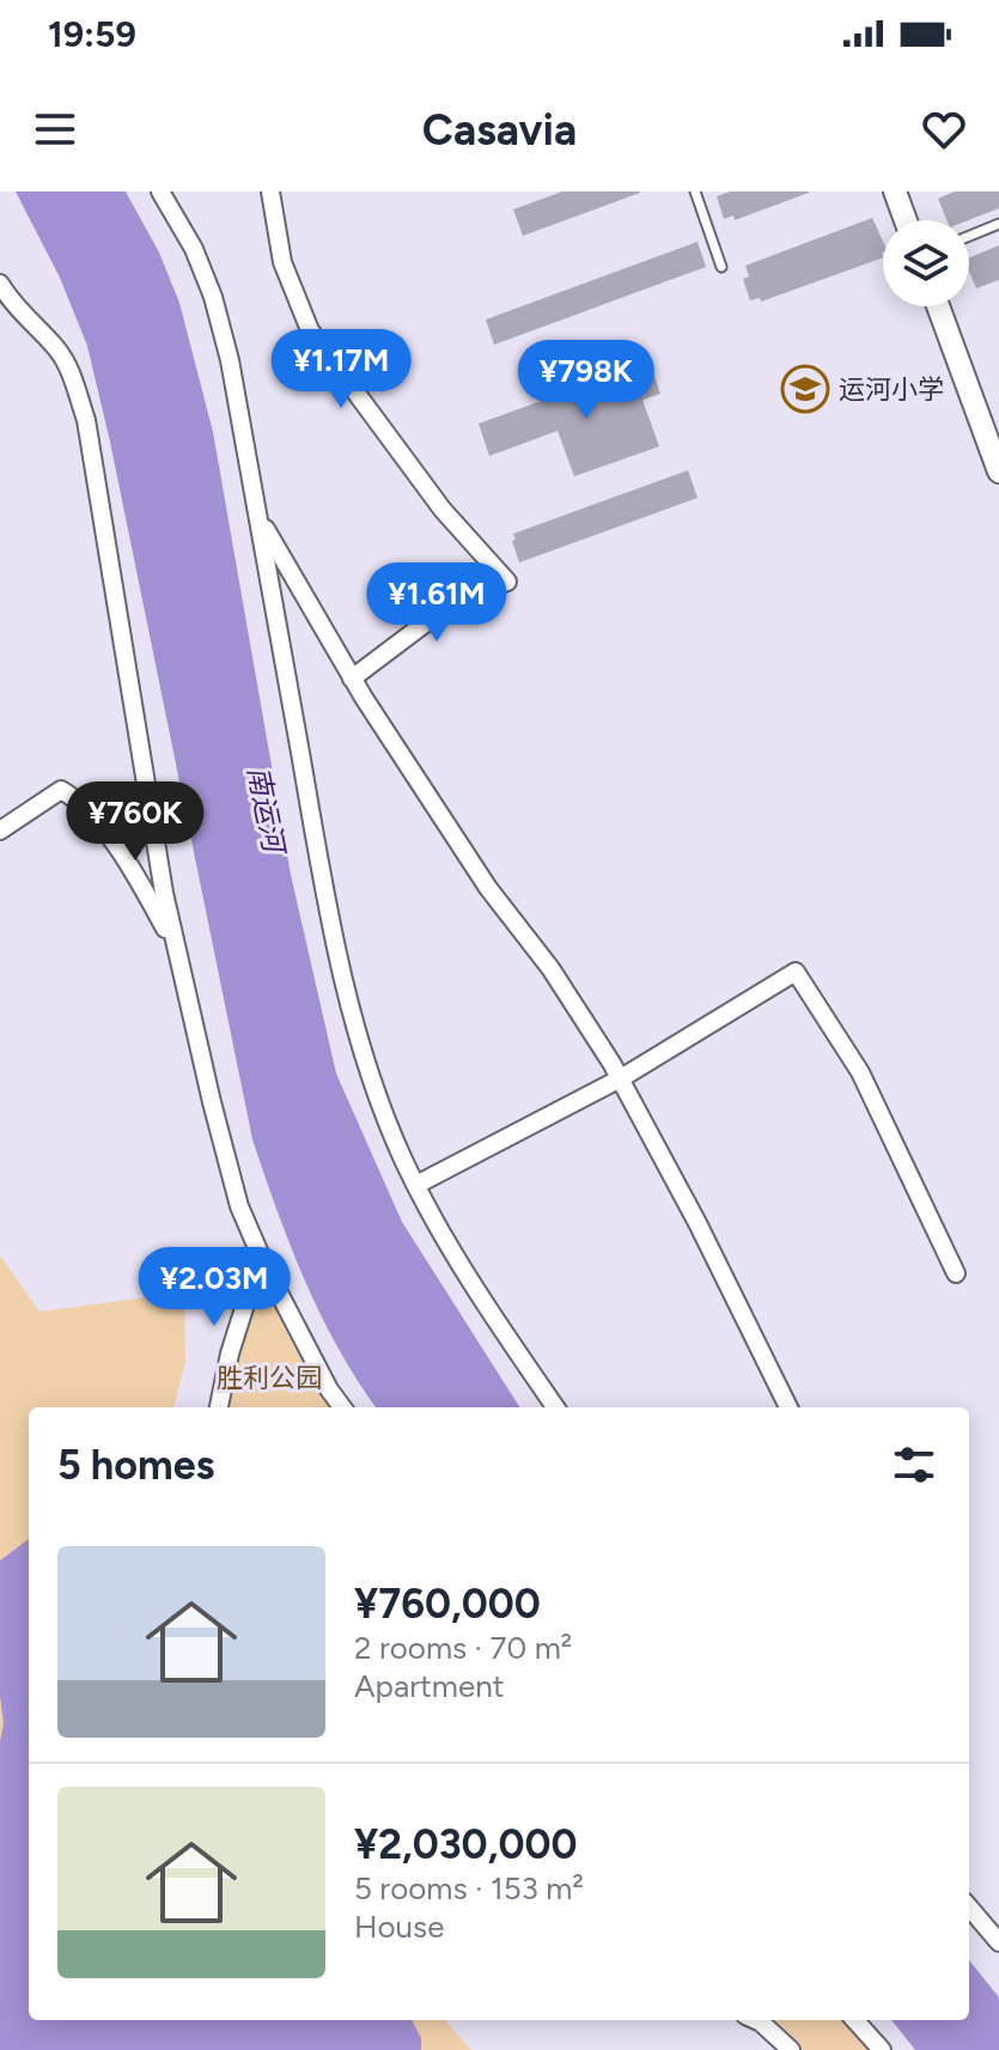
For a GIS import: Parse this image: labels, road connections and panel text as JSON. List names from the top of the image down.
{
  "water": ["南运河"],
  "parks": ["胜利公园"],
  "places": {
    "school or university": ["运河小学"]
  },
  "page": {
    "status": "19:59",
    "header": "Casavia",
    "price": [
      "¥1.17M",
      "¥798K",
      "¥1.61M",
      "¥760K",
      "¥2.03M"
    ],
    "heading": "5 homes",
    "list": [
      {
        "name": "¥760,000",
        "note": "2 rooms · 70 m² · Apartment"
      },
      {
        "name": "¥2,030,000",
        "note": "5 rooms · 153 m² · House"
      }
    ]
  }
}
